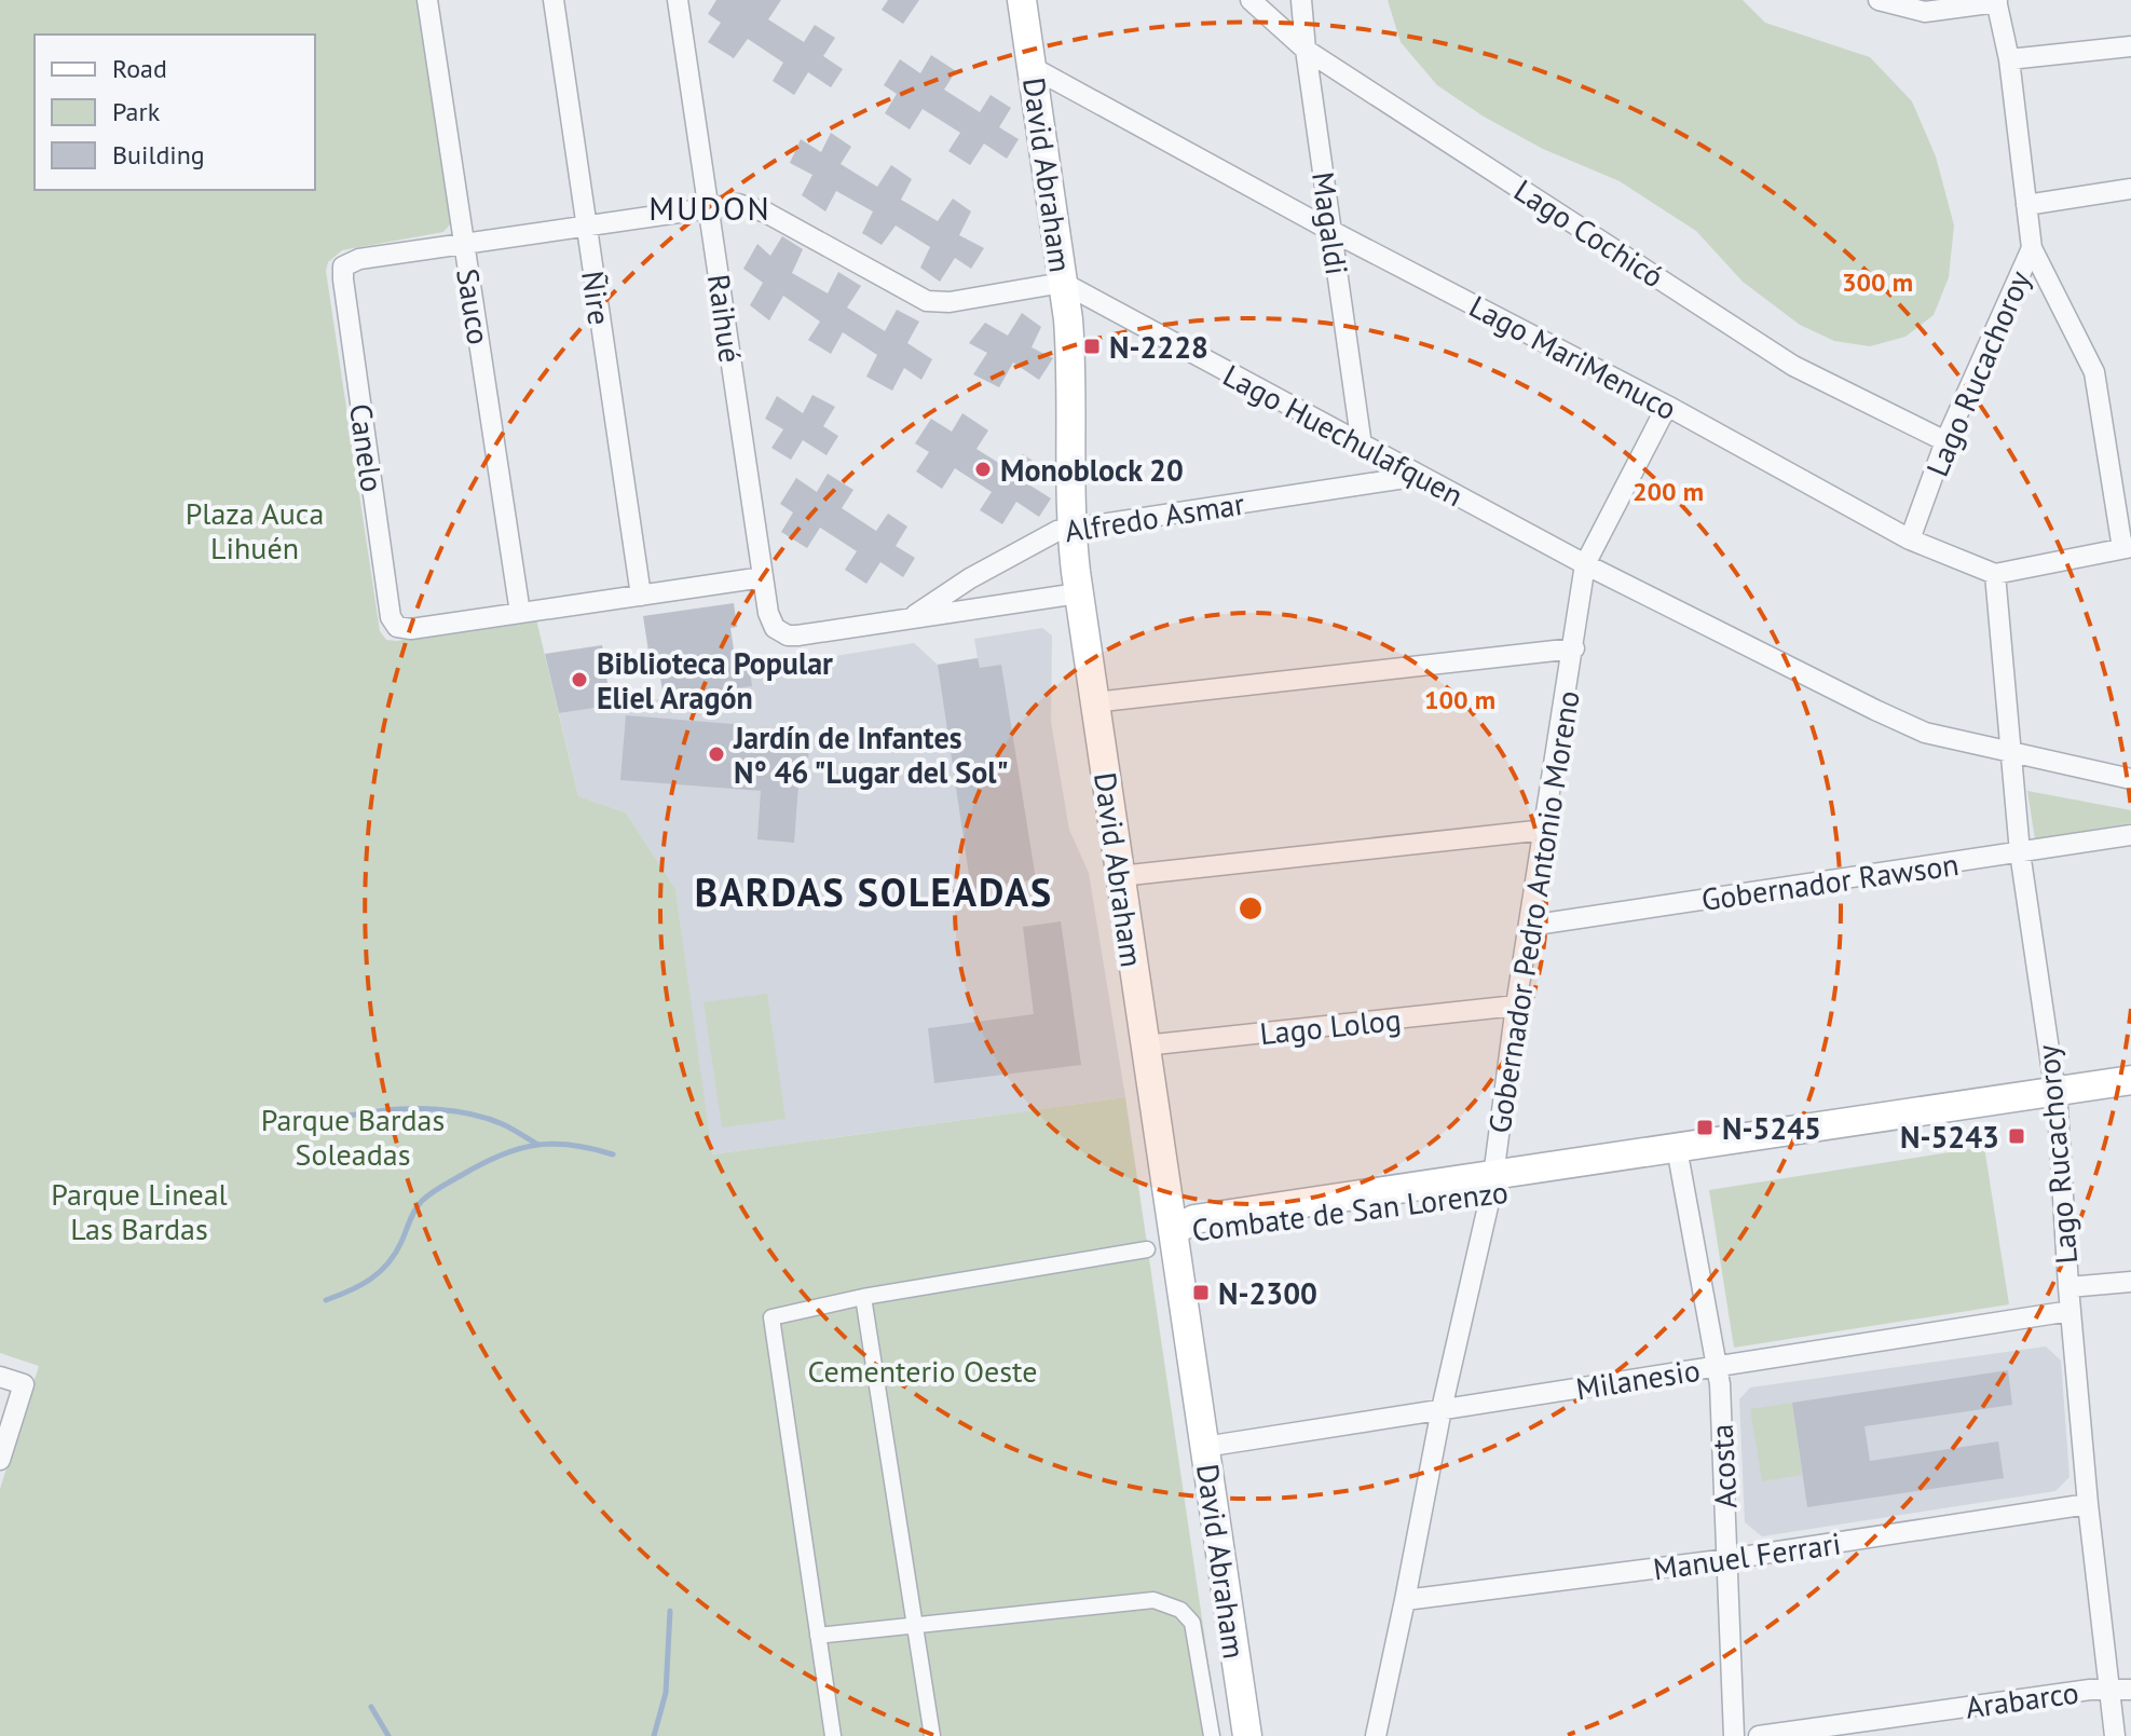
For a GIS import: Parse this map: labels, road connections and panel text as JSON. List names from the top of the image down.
{
  "streets": {
    "main road": ["David Abraham", "Combate de San Lorenzo"],
    "street": [
      "Magaldi",
      "Lago Cochicó",
      "Ñire",
      "Sauco",
      "Raihué",
      "Lago MariMenuco",
      "Lago Rucachoroy",
      "Lago Huechulafquen",
      "Canelo",
      "Alfredo Asmar",
      "Gobernador Rawson",
      "Gobernador Pedro Antonio Moreno",
      "Lago Lolog",
      "Milanesio",
      "Acosta",
      "Manuel Ferrari",
      "Arabarco"
    ]
  },
  "crossings": [
    ["David Abraham", "Lago MariMenuco"],
    ["David Abraham", "Lago Huechulafquen"],
    ["David Abraham", "Alfredo Asmar"],
    ["David Abraham", "Lago Lolog"],
    ["David Abraham", "Combate de San Lorenzo"],
    ["David Abraham", "Milanesio"],
    ["Magaldi", "Lago Cochicó"],
    ["Magaldi", "Lago MariMenuco"],
    ["Magaldi", "Lago Huechulafquen"],
    ["Lago Cochicó", "Lago Rucachoroy"],
    ["Sauco", "Canelo"],
    ["Raihué", "Alfredo Asmar"],
    ["Lago MariMenuco", "Lago Rucachoroy"],
    ["Lago MariMenuco", "Gobernador Pedro Antonio Moreno"],
    ["Lago Rucachoroy", "Lago Huechulafquen"],
    ["Lago Rucachoroy", "Gobernador Rawson"],
    ["Lago Rucachoroy", "Combate de San Lorenzo"],
    ["Lago Rucachoroy", "Milanesio"],
    ["Lago Rucachoroy", "Manuel Ferrari"],
    ["Lago Rucachoroy", "Arabarco"],
    ["Lago Huechulafquen", "Alfredo Asmar"],
    ["Lago Huechulafquen", "Gobernador Pedro Antonio Moreno"],
    ["Gobernador Rawson", "Gobernador Pedro Antonio Moreno"],
    ["Gobernador Pedro Antonio Moreno", "Lago Lolog"],
    ["Gobernador Pedro Antonio Moreno", "Combate de San Lorenzo"],
    ["Gobernador Pedro Antonio Moreno", "Milanesio"],
    ["Gobernador Pedro Antonio Moreno", "Manuel Ferrari"],
    ["Combate de San Lorenzo", "Acosta"],
    ["Milanesio", "Acosta"],
    ["Acosta", "Manuel Ferrari"]
  ],
  "districts": ["MUDON", "BARDAS SOLEADAS"],
  "parks": [
    "Plaza Auca Lihuén",
    "Parque Bardas Soleadas",
    "Parque Lineal Las Bardas",
    "Cementerio Oeste"
  ],
  "places": {
    "transit": [
      "N-2228",
      "N-5245",
      "N-5243",
      "N-2300"
    ],
    "other": ["Monoblock 20", "Biblioteca Popular Eliel Aragón", "Jardín de Infantes N° 46 \"Lugar del Sol\""]
  },
  "legend": ["Road", "Park", "Building"],
  "rings": ["300 m", "200 m", "100 m"]
}
